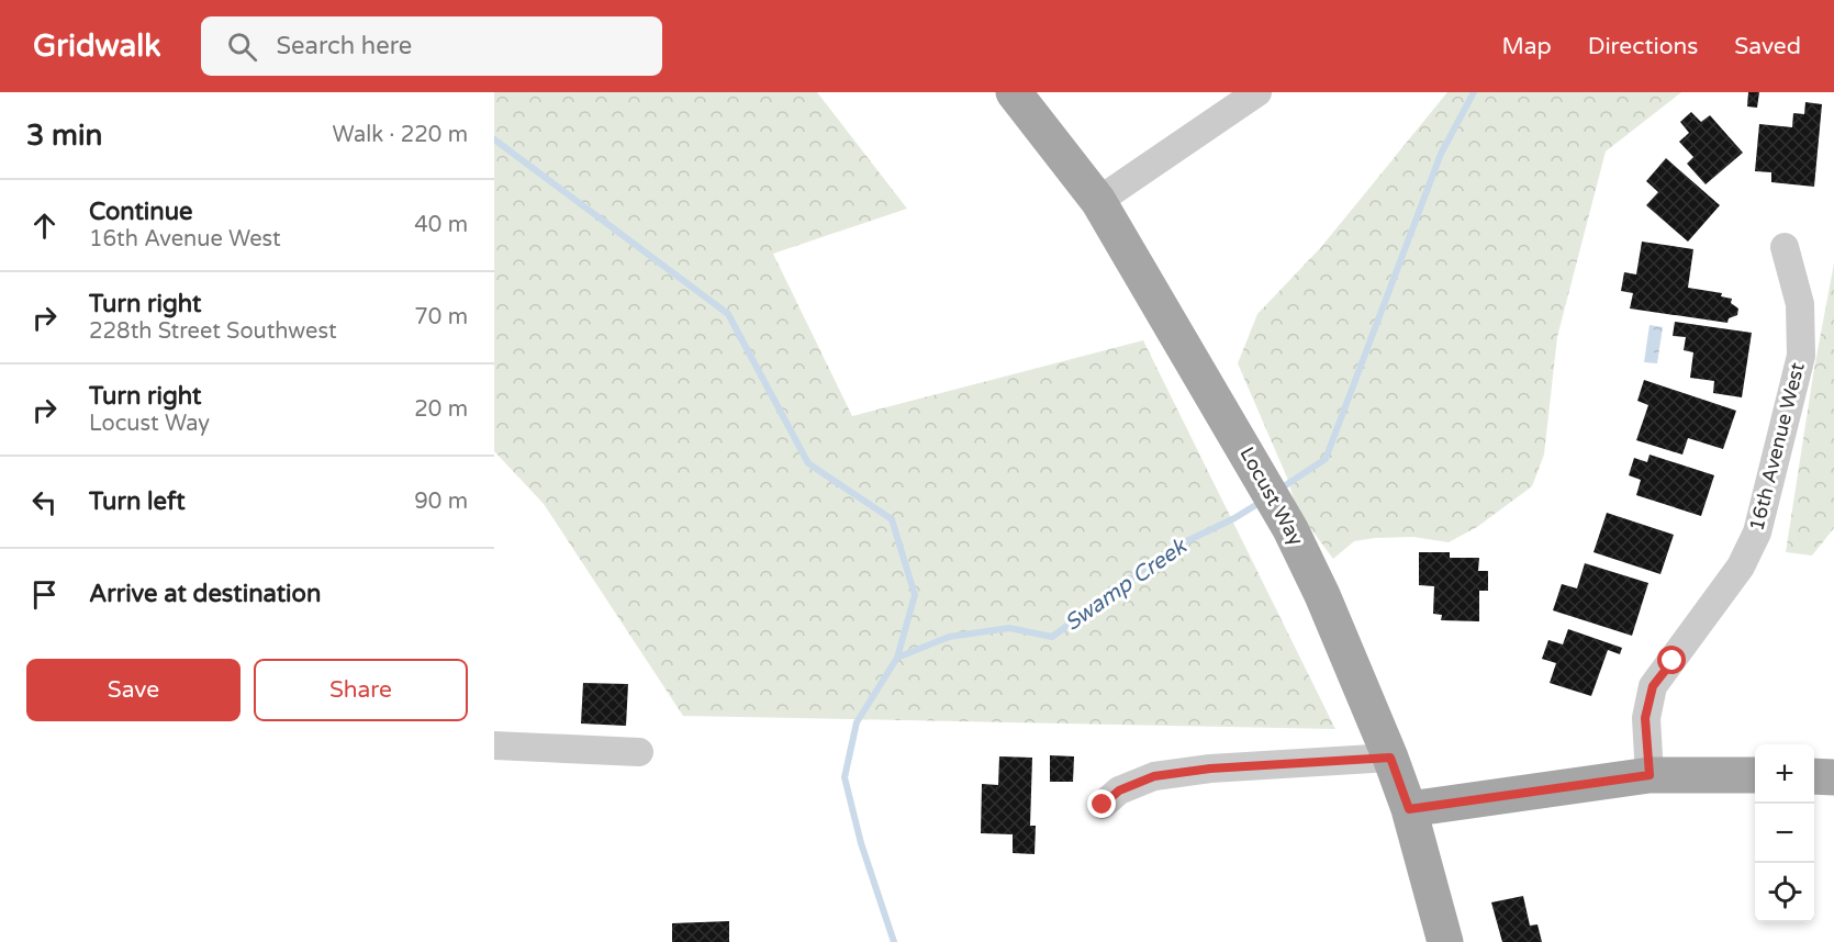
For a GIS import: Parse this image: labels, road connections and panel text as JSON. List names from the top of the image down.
{
  "streets": {
    "main road": ["Locust Way"],
    "street": ["16th Avenue West"]
  },
  "water": ["Swamp Creek"],
  "page": {
    "header": "Gridwalk",
    "search": "Search here",
    "nav": ["Map", "Directions", "Saved"],
    "heading": ["3 min", "Walk · 220 m"],
    "list": [
      ["Continue", "16th Avenue West", "40 m"],
      ["Turn right", "228th Street Southwest", "70 m"],
      ["Turn right", "Locust Way", "20 m"],
      ["Turn left", "90 m"],
      "Arrive at destination"
    ],
    "buttons": ["Save", "Share"],
    "map_buttons": ["+", "−"]
  }
}
